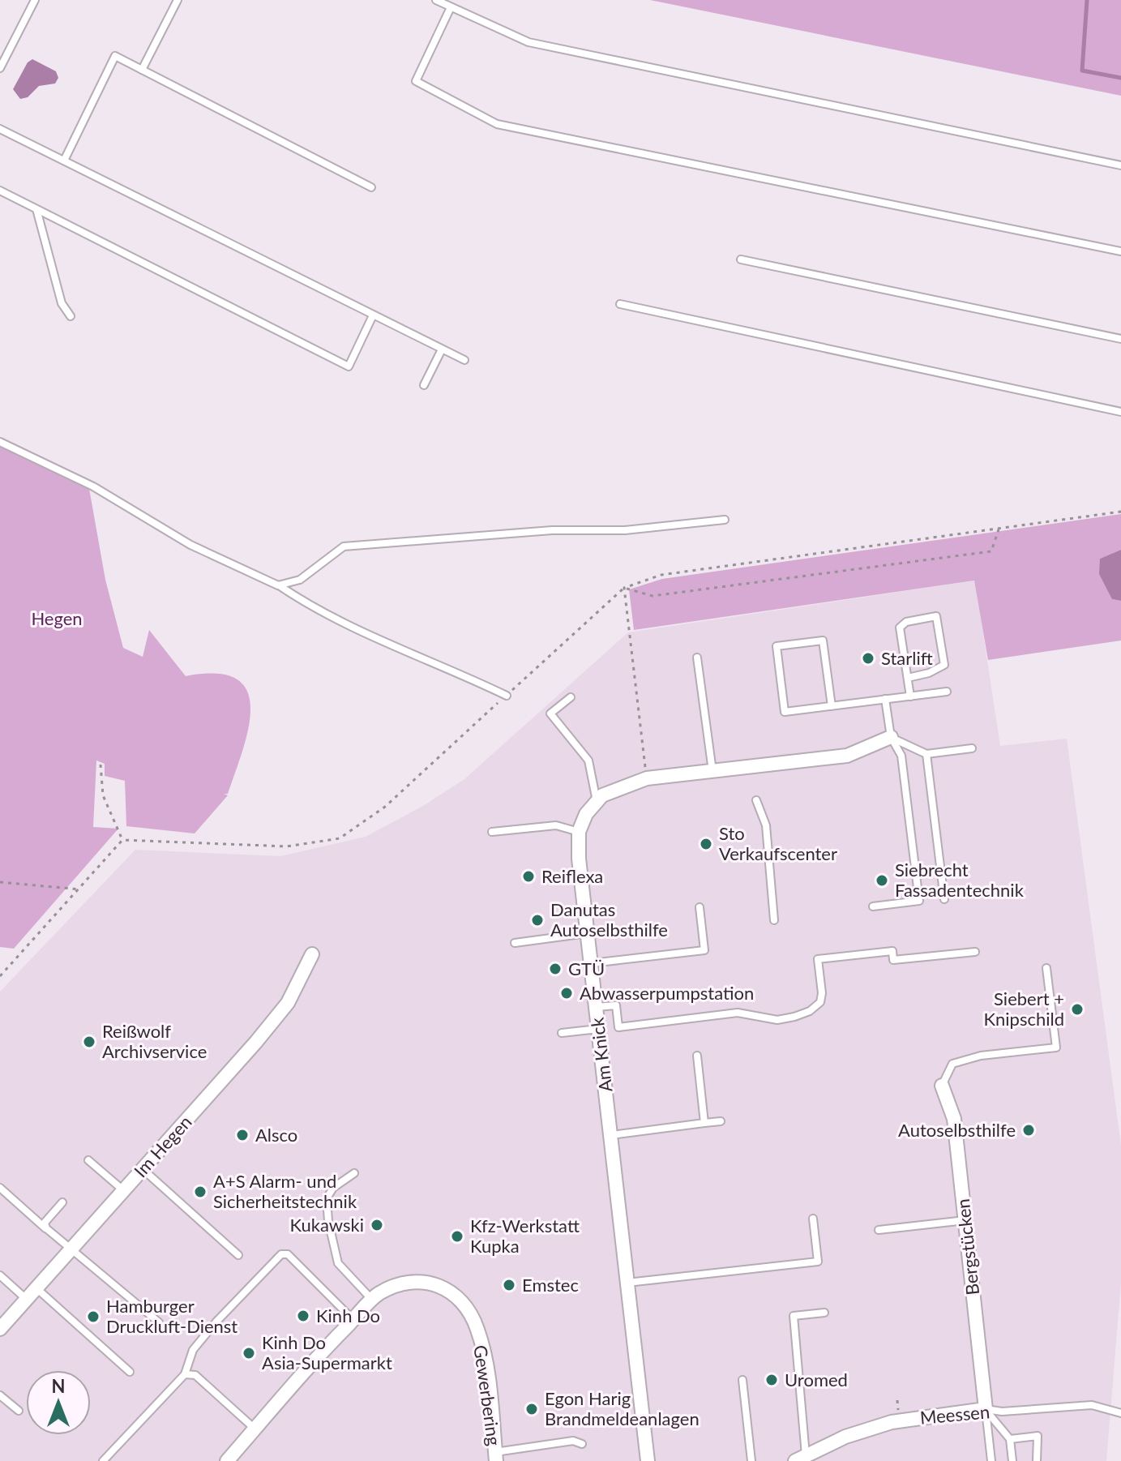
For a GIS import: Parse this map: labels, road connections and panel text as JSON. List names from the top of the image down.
{
  "streets": {
    "street": [
      "Am Knick",
      "Im Hegen",
      "Bergstücken",
      "Gewerbering",
      "Meessen"
    ]
  },
  "crossings": [
    ["Bergstücken", "Meessen"]
  ],
  "parks": ["Hegen"],
  "places": [
    "Starlift",
    "Sto Verkaufscenter",
    "Reiflexa",
    "Siebrecht Fassadentechnik",
    "Danutas Autoselbsthilfe",
    "GTÜ",
    "Abwasserpumpstation",
    "Siebert + Knipschild",
    "Reißwolf Archivservice",
    "Autoselbsthilfe",
    "Alsco",
    "A+S Alarm- und Sicherheitstechnik",
    "Kukawski",
    "Kfz-Werkstatt Kupka",
    "Emstec",
    "Kinh Do",
    "Hamburger Druckluft-Dienst",
    "Kinh Do Asia-Supermarkt",
    "Uromed",
    "Egon Harig Brandmeldeanlagen"
  ],
  "north": "top"
}
